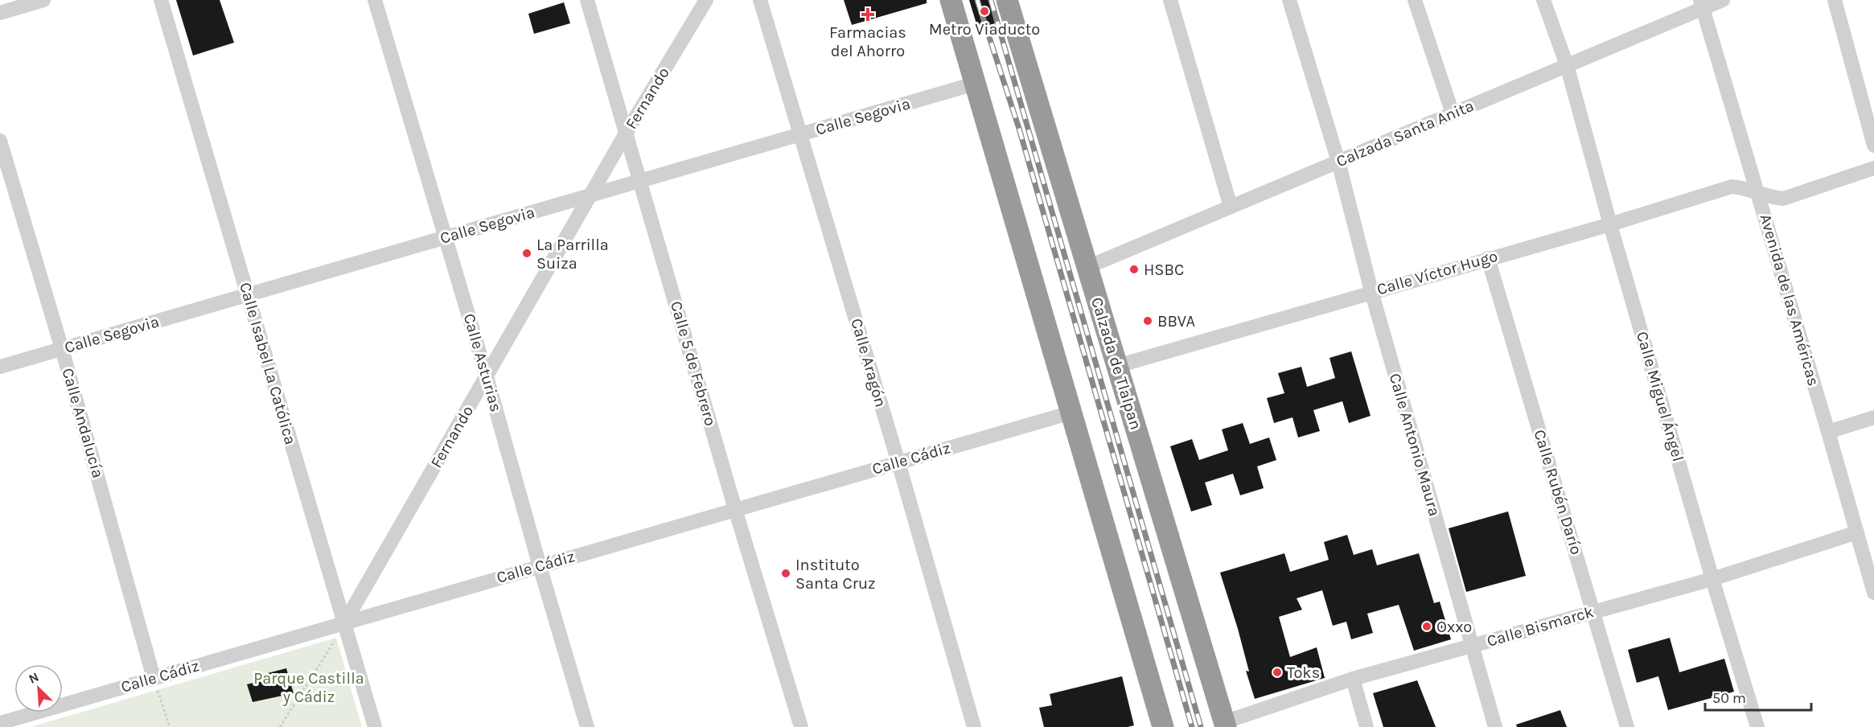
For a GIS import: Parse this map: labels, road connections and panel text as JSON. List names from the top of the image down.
{
  "streets": {
    "highway": ["Calzada de Tlalpan"],
    "street": [
      "Fernando",
      "Calle Segovia",
      "Calzada Santa Anita",
      "Calle Víctor Hugo",
      "Avenida de las Américas",
      "Calle Asturias",
      "Calle Aragón",
      "Calle Isabel La Católica",
      "Calle 5 de Febrero",
      "Calle Miguel Ángel",
      "Calle Andalucía",
      "Calle Antonio Maura",
      "Calle Cádiz",
      "Calle Rubén Darío",
      "Calle Bismarck"
    ]
  },
  "crossings": [
    ["Fernando", "Calle Segovia"],
    ["Fernando", "Calle Asturias"],
    ["Fernando", "Calle Isabel La Católica"],
    ["Fernando", "Calle 5 de Febrero"],
    ["Fernando", "Calle Cádiz"],
    ["Calle Segovia", "Calle Asturias"],
    ["Calle Segovia", "Calle Aragón"],
    ["Calle Segovia", "Calle Isabel La Católica"],
    ["Calle Segovia", "Calle 5 de Febrero"],
    ["Calle Segovia", "Calle Andalucía"],
    ["Calzada Santa Anita", "Avenida de las Américas"],
    ["Calzada Santa Anita", "Calzada de Tlalpan"],
    ["Calzada Santa Anita", "Calle Miguel Ángel"],
    ["Calzada Santa Anita", "Calle Antonio Maura"],
    ["Calle Víctor Hugo", "Avenida de las Américas"],
    ["Calle Víctor Hugo", "Calzada de Tlalpan"],
    ["Calle Víctor Hugo", "Calle Miguel Ángel"],
    ["Calle Víctor Hugo", "Calle Antonio Maura"],
    ["Calle Víctor Hugo", "Calle Rubén Darío"],
    ["Avenida de las Américas", "Calle Bismarck"],
    ["Calle Asturias", "Calle Cádiz"],
    ["Calle Aragón", "Calle Cádiz"],
    ["Calle Isabel La Católica", "Calle Cádiz"],
    ["Calle 5 de Febrero", "Calle Cádiz"],
    ["Calzada de Tlalpan", "Calle Bismarck"],
    ["Calle Miguel Ángel", "Calle Bismarck"],
    ["Calle Andalucía", "Calle Cádiz"],
    ["Calle Antonio Maura", "Calle Bismarck"],
    ["Calle Rubén Darío", "Calle Bismarck"]
  ],
  "parks": ["Parque Castilla y Cádiz"],
  "places": {
    "other": [
      "Metro Viaducto",
      "La Parrilla Suiza",
      "HSBC",
      "BBVA",
      "Instituto Santa Cruz",
      "Oxxo",
      "Toks"
    ],
    "health": ["Farmacias del Ahorro"]
  },
  "scale_bar": "50 m",
  "north": "top left"
}
